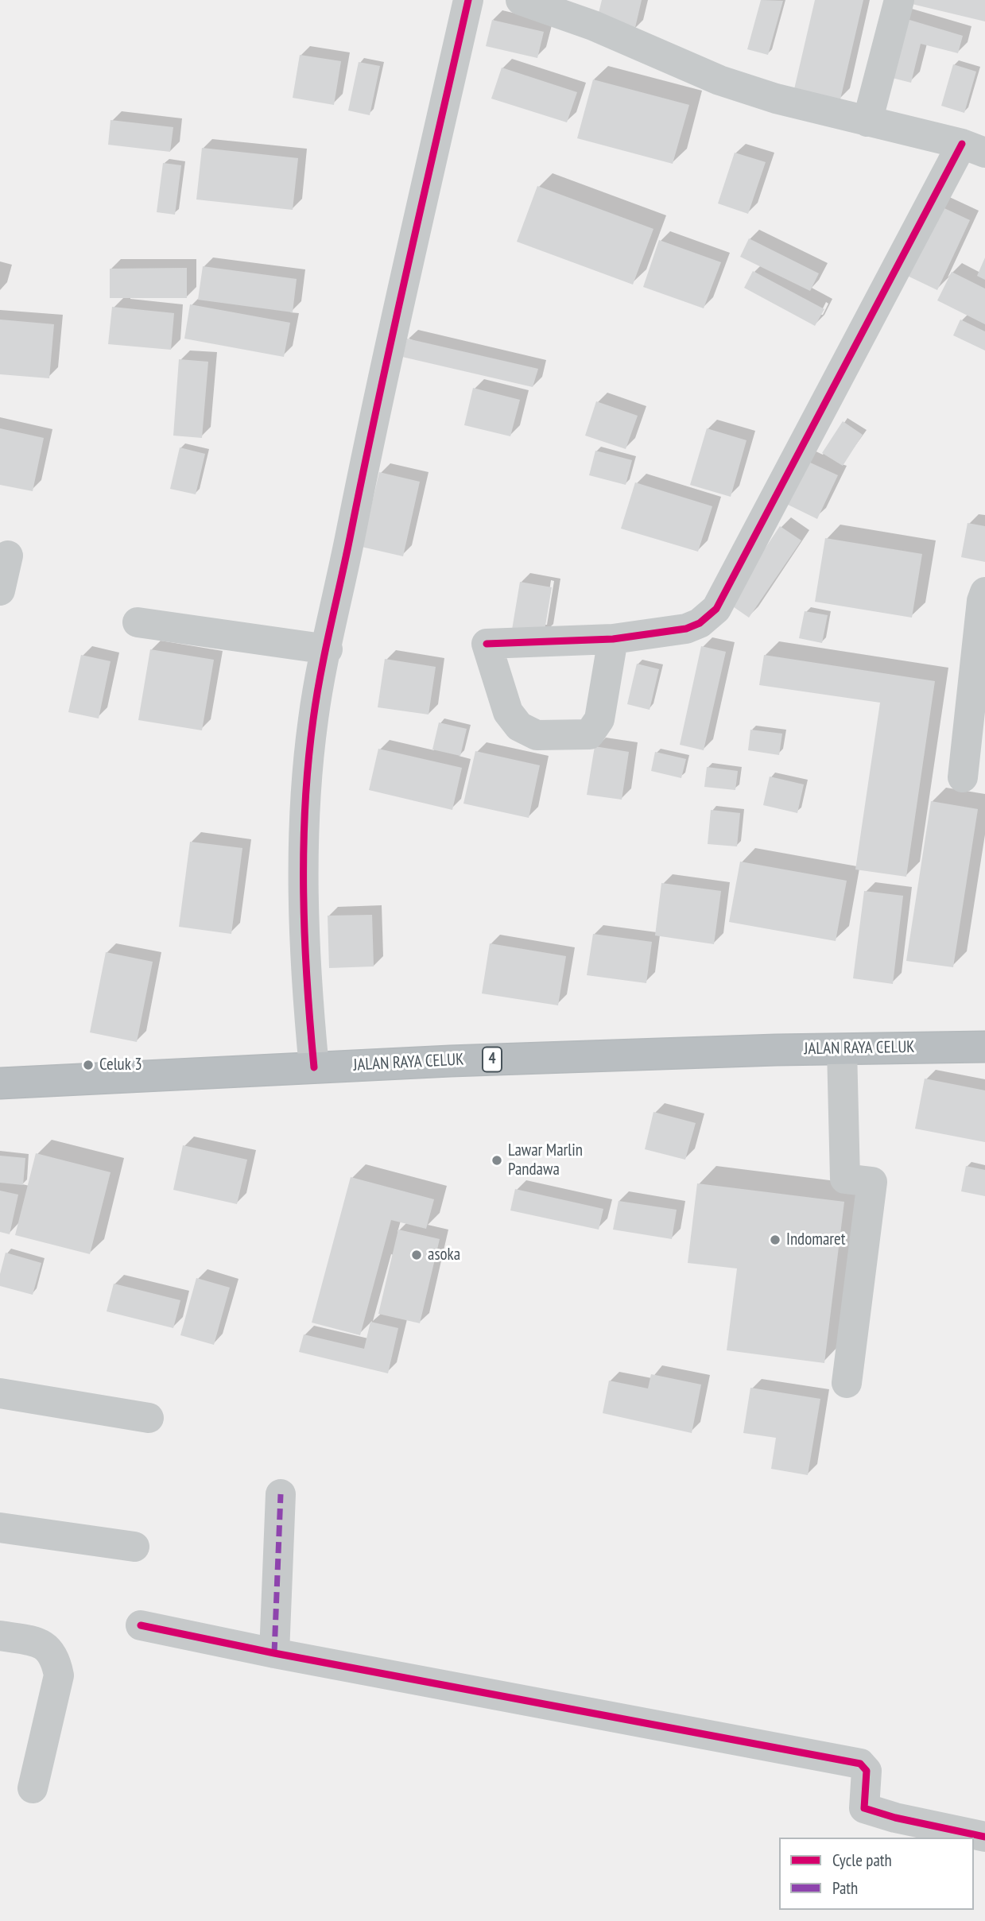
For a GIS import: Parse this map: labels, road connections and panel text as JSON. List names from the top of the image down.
{
  "streets": {
    "highway": ["JALAN RAYA CELUK", "4"]
  },
  "places": [
    "Celuk 3",
    "Lawar Marlin Pandawa",
    "Indomaret",
    "asoka"
  ],
  "legend": ["Cycle path", "Path"]
}
